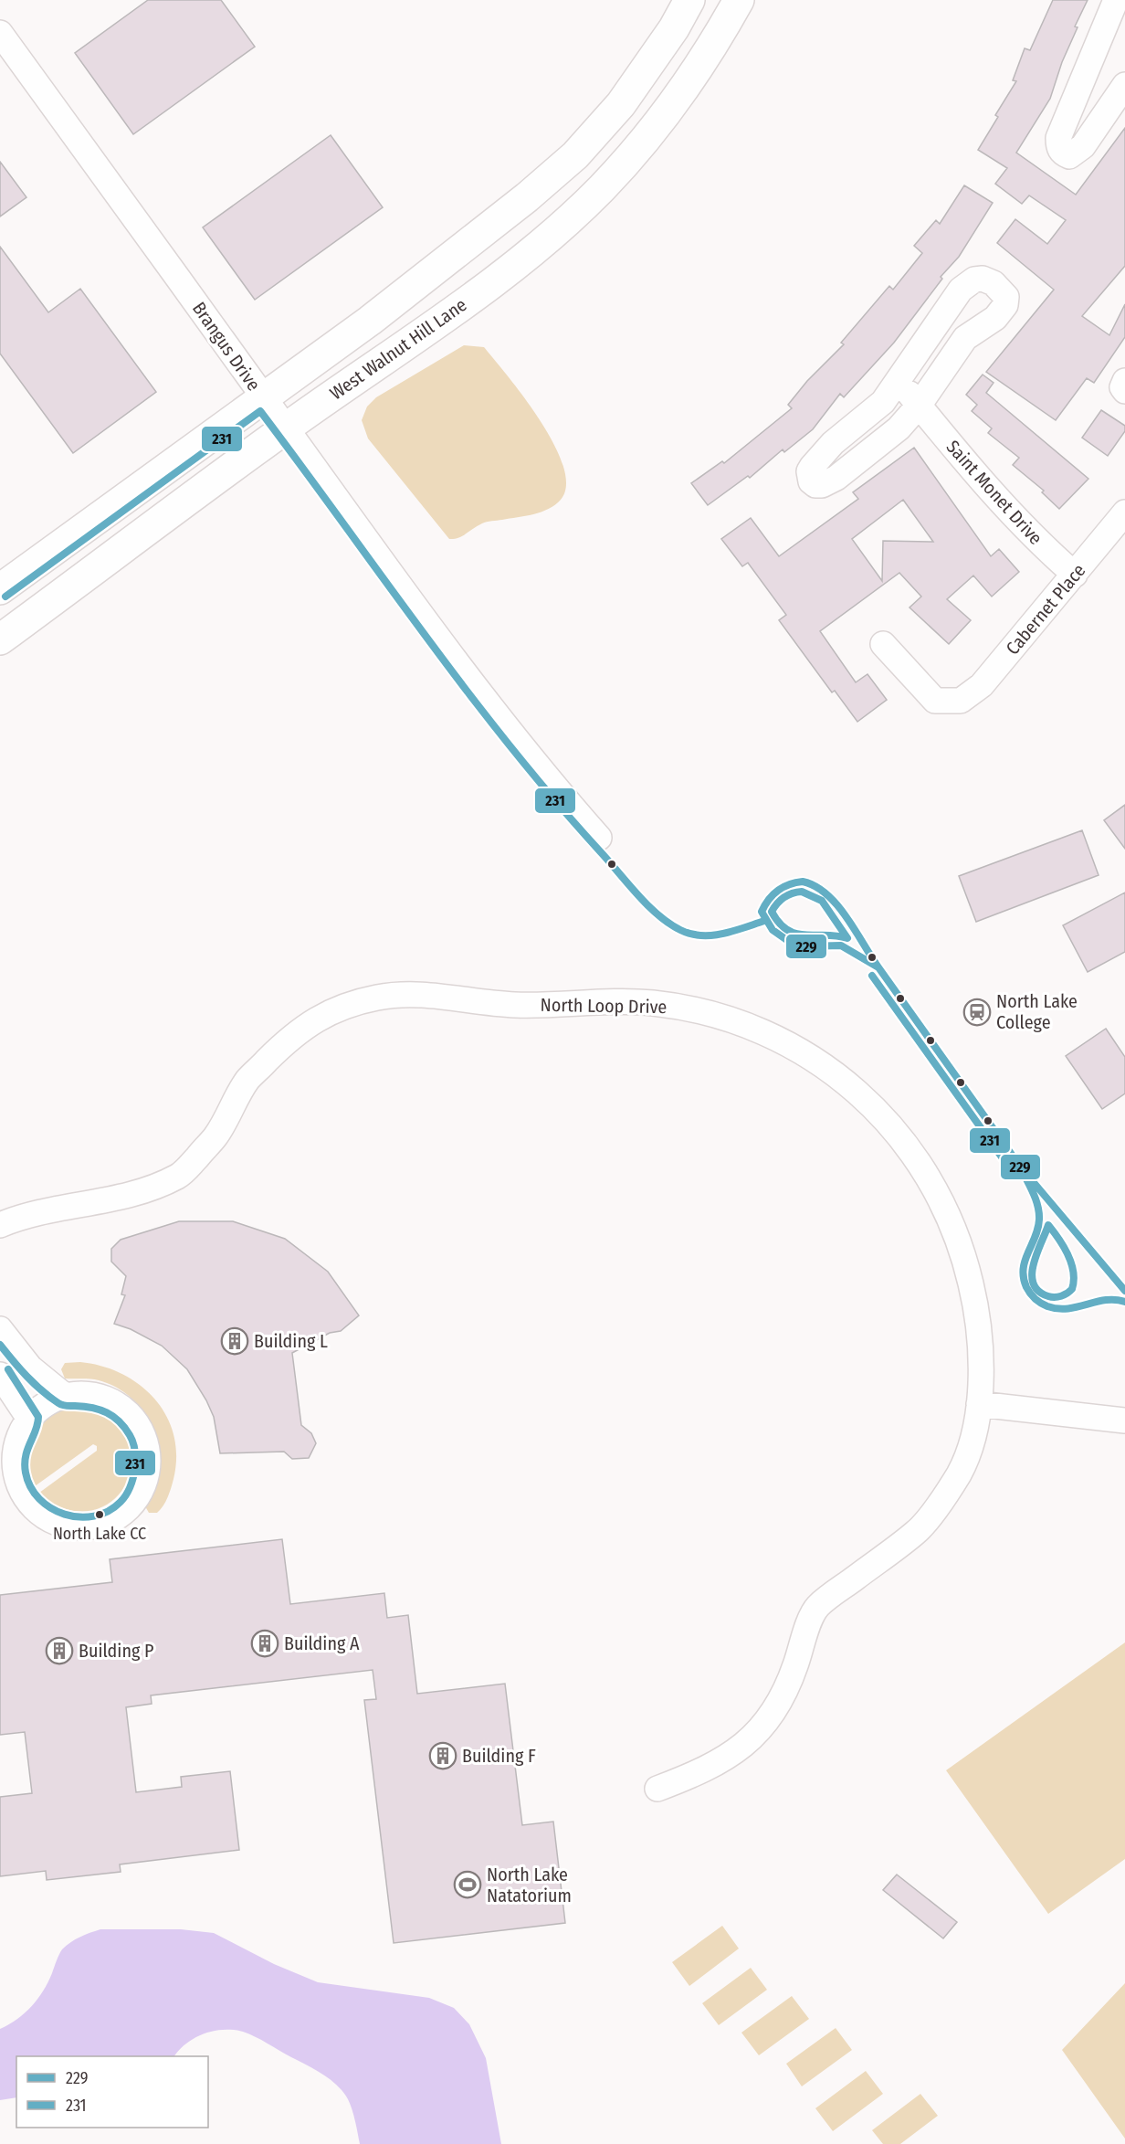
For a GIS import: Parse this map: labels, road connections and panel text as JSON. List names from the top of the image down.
{
  "streets": {
    "main road": ["West Walnut Hill Lane"],
    "street": [
      "Brangus Drive",
      "Saint Monet Drive",
      "Cabernet Place",
      "North Loop Drive"
    ]
  },
  "crossings": [
    ["Brangus Drive", "West Walnut Hill Lane"],
    ["Saint Monet Drive", "Cabernet Place"]
  ],
  "places": {
    "station": ["North Lake College"],
    "building": [
      "Building L",
      "Building A",
      "Building P",
      "Building F"
    ],
    "other": ["North Lake CC"],
    "sports": ["North Lake Natatorium"]
  },
  "lines": ["transit line 231", "transit line 229"],
  "legend": ["229", "231"]
}
